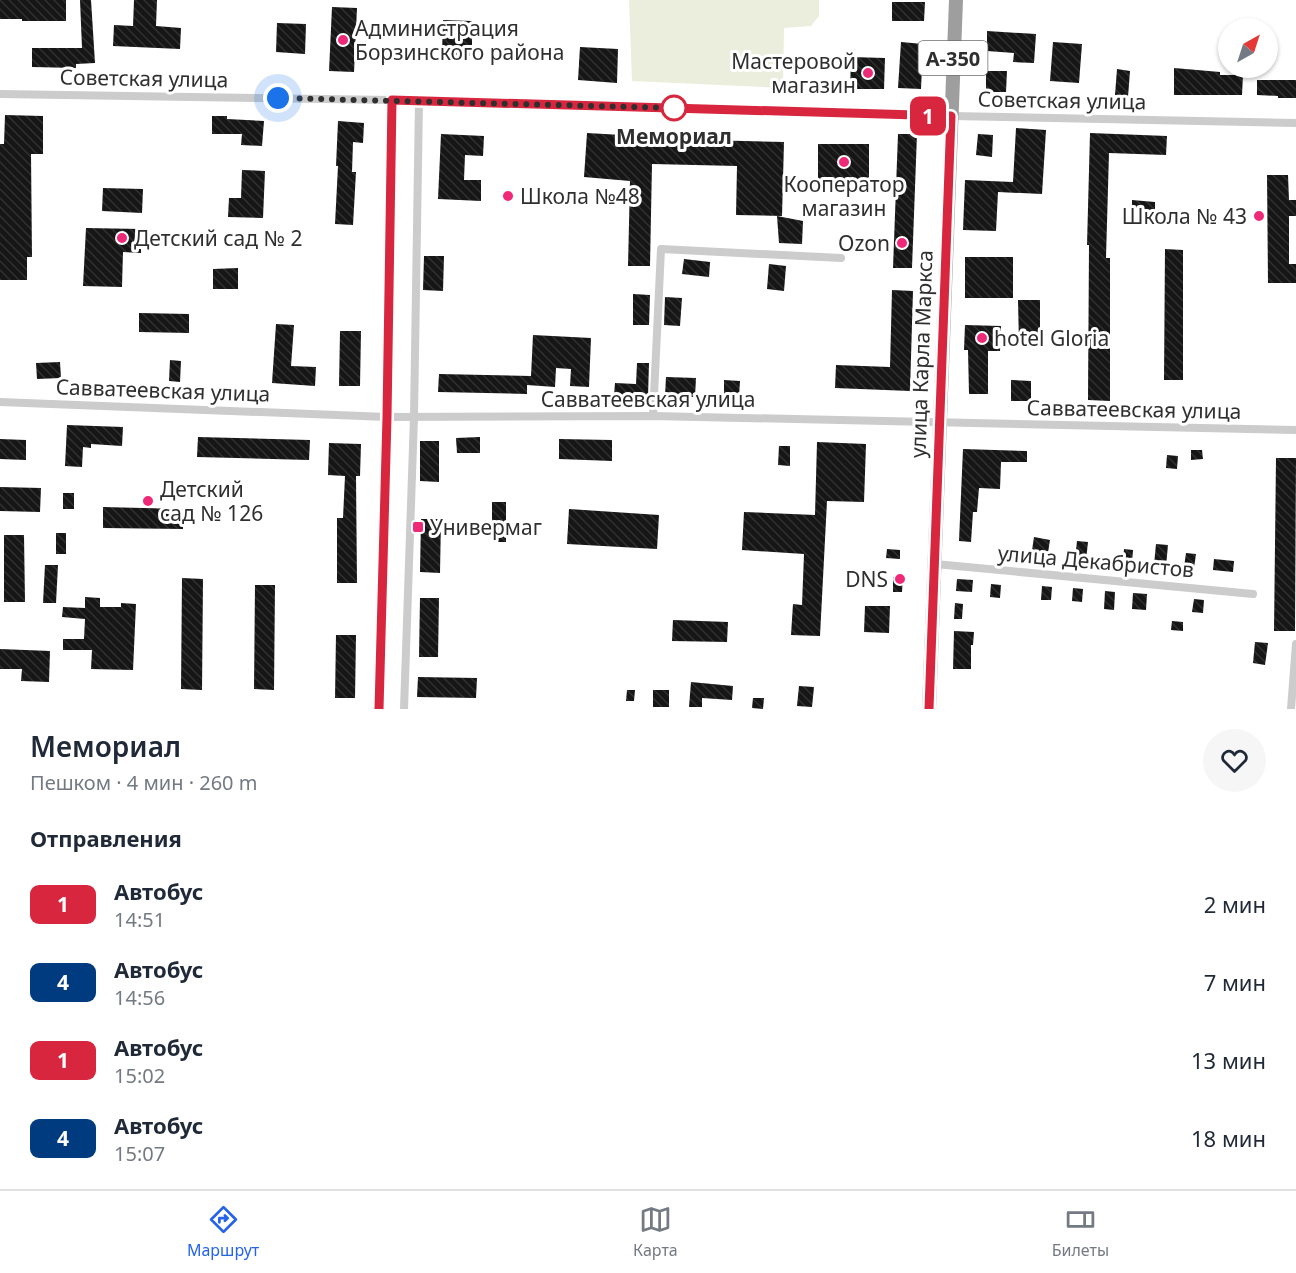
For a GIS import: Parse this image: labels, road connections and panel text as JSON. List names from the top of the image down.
{
  "streets": {
    "highway": ["А-350", "улица Карла Маркса"],
    "street": ["Советская улица", "Савватеевская улица", "улица Декабристов"]
  },
  "crossings": [
    ["Советская улица", "улица Карла Маркса"],
    ["улица Карла Маркса", "Савватеевская улица"],
    ["улица Карла Маркса", "улица Декабристов"]
  ],
  "places": {
    "other": [
      "Администрация Борзинского района",
      "Мастеровой магазин",
      "Мемориал",
      "Кооператор магазин",
      "Школа №48",
      "Школа № 43",
      "Детский сад № 2",
      "Ozon",
      "hotel Gloria",
      "Детский сад № 126",
      "DNS"
    ],
    "transit": ["Универмаг"]
  },
  "lines": ["bus line 1"],
  "north": "top right",
  "page": {
    "on_map": "1",
    "heading": [
      ["Мемориал", "Пешком · 4 мин · 260 m"],
      "Отправления"
    ],
    "list": [
      {
        "mark": "1",
        "name": "Автобус",
        "note": "14:51",
        "value": "2 мин"
      },
      {
        "mark": "4",
        "name": "Автобус",
        "note": "14:56",
        "value": "7 мин"
      },
      {
        "mark": "1",
        "name": "Автобус",
        "note": "15:02",
        "value": "13 мин"
      },
      {
        "mark": "4",
        "name": "Автобус",
        "note": "15:07",
        "value": "18 мин"
      }
    ],
    "tabs": ["Маршрут", "Карта", "Билеты"]
  }
}
